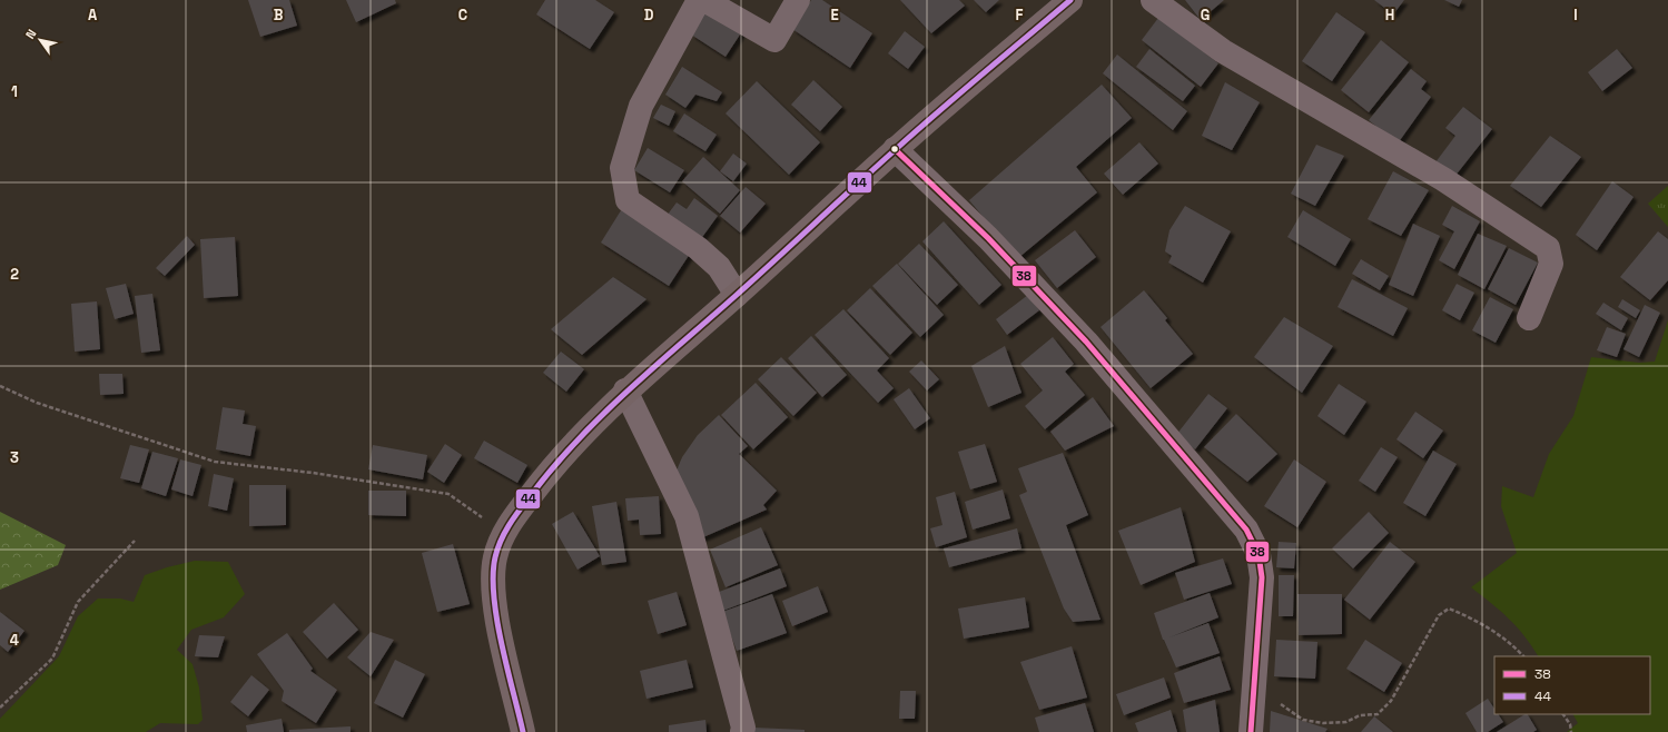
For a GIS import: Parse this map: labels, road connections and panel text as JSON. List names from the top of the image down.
{
  "lines": ["transit line 44", "transit line 38"],
  "legend": ["38", "44"],
  "north": "top left",
  "grid": {
    "columns": [
      "A",
      "B",
      "C",
      "D",
      "E",
      "F",
      "G",
      "H",
      "I"
    ],
    "rows": [
      "1",
      "2",
      "3",
      "4"
    ]
  }
}
